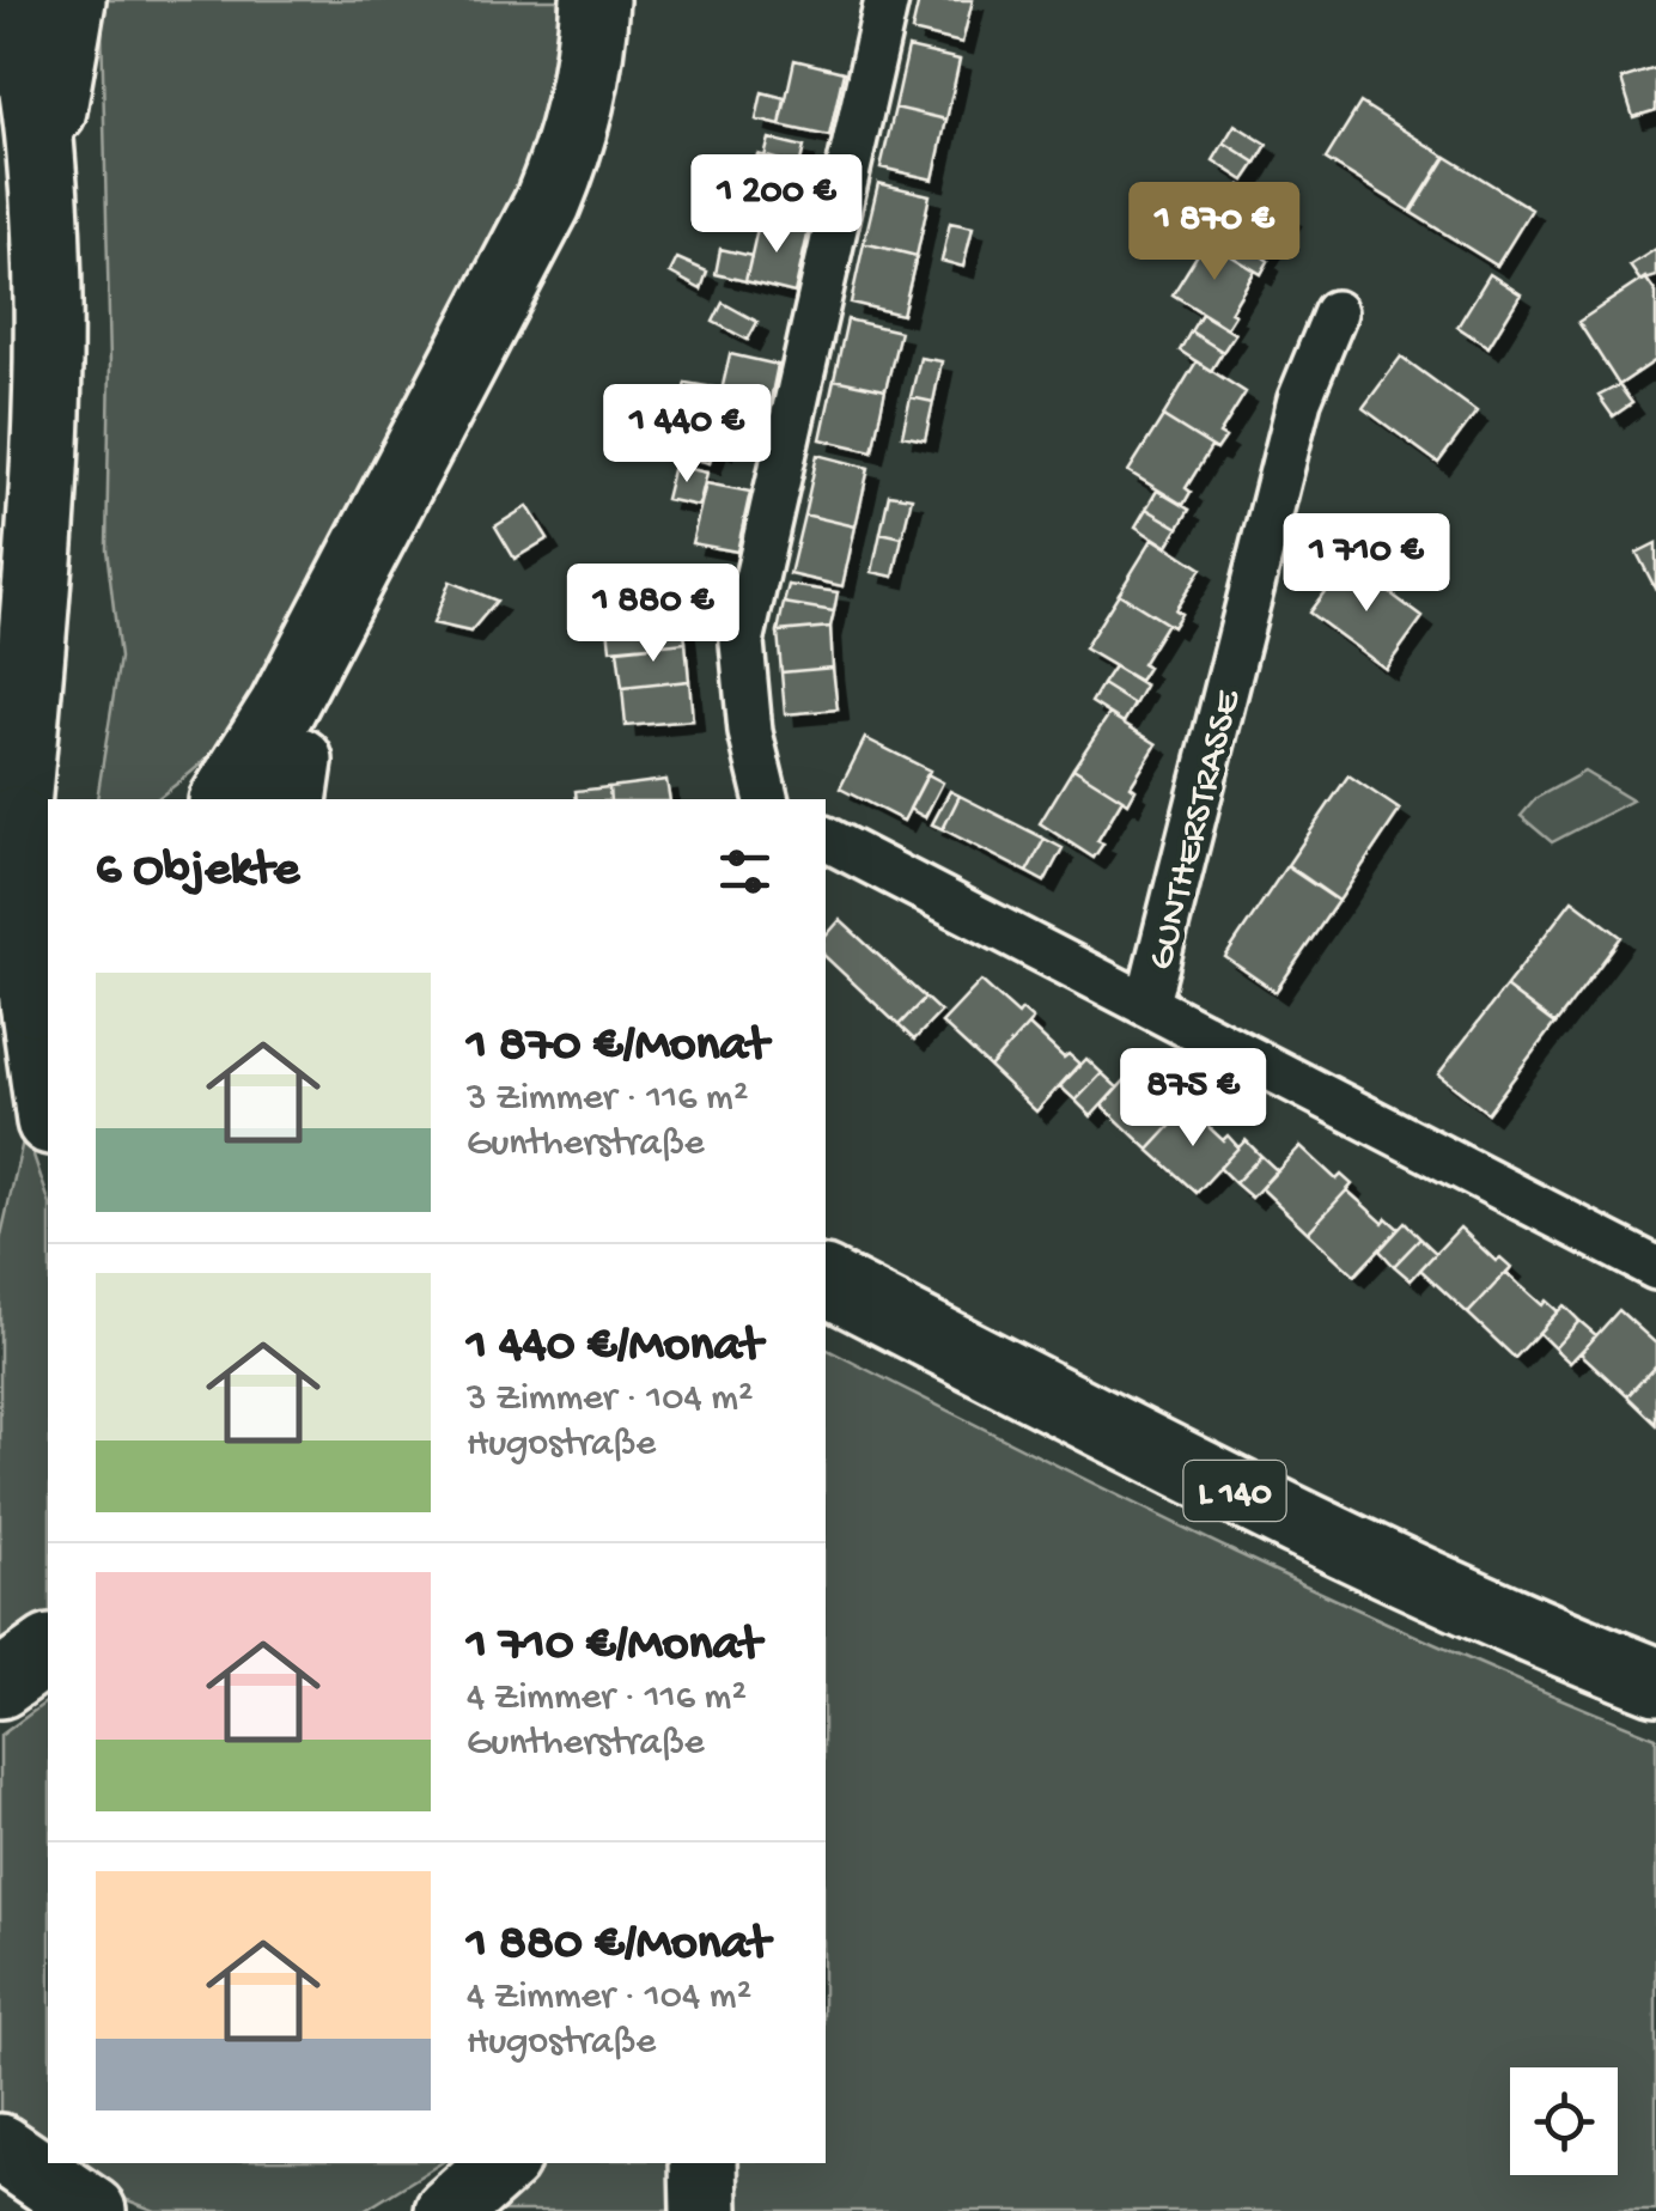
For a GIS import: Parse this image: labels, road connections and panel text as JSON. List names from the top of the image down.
{
  "streets": {
    "main road": ["L 140"],
    "street": ["GUNTHERSTRASSE"]
  },
  "page": {
    "price": [
      "1 200 €",
      "1 870 €",
      "1 440 €",
      "1 710 €",
      "1 880 €",
      "875 €"
    ],
    "heading": "6 Objekte",
    "list": [
      {
        "name": "1 870 €/Monat",
        "note": "3 Zimmer · 116 m² · Guntherstraße"
      },
      {
        "name": "1 440 €/Monat",
        "note": "3 Zimmer · 104 m² · Hugostraße"
      },
      {
        "name": "1 710 €/Monat",
        "note": "4 Zimmer · 116 m² · Guntherstraße"
      },
      {
        "name": "1 880 €/Monat",
        "note": "4 Zimmer · 104 m² · Hugostraße"
      }
    ]
  }
}
